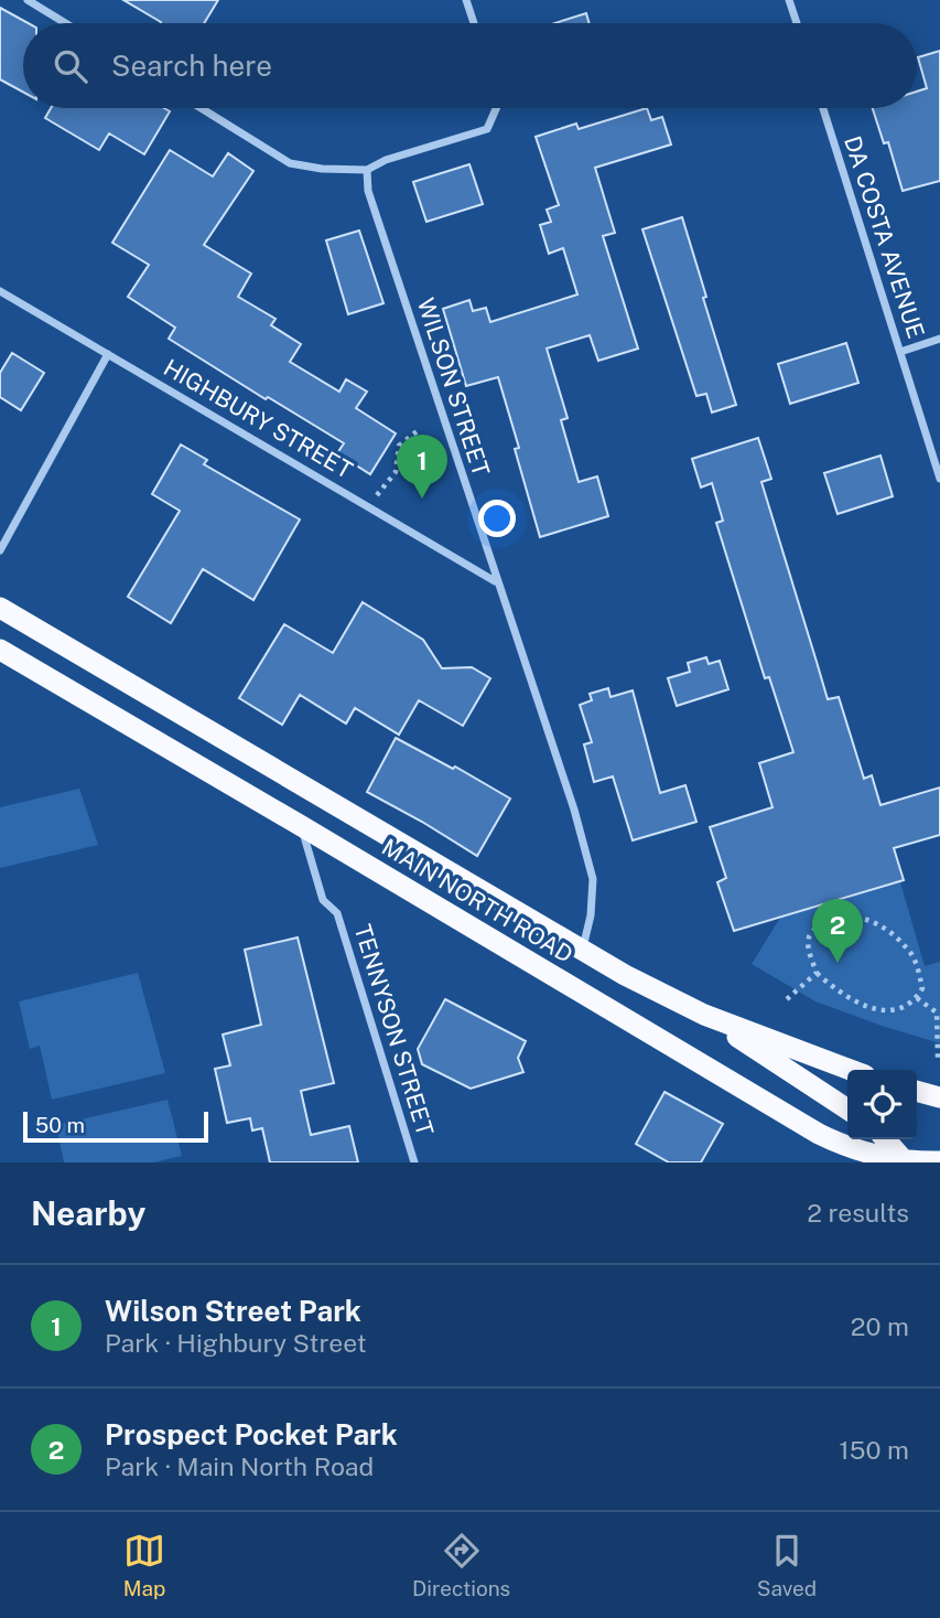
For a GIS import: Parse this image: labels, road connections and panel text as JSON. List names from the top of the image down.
{
  "streets": {
    "highway": ["MAIN NORTH ROAD"],
    "street": [
      "DA COSTA AVENUE",
      "WILSON STREET",
      "HIGHBURY STREET",
      "TENNYSON STREET"
    ]
  },
  "crossings": [
    ["WILSON STREET", "HIGHBURY STREET"],
    ["WILSON STREET", "MAIN NORTH ROAD"],
    ["MAIN NORTH ROAD", "TENNYSON STREET"]
  ],
  "scale_bar": "50 m",
  "page": {
    "search": "Search here",
    "pins": ["1", "2"],
    "scale": "50 m",
    "heading": ["Nearby", "2 results"],
    "list": [
      {
        "mark": "1",
        "name": "Wilson Street Park",
        "note": "Park · Highbury Street",
        "value": "20 m"
      },
      {
        "mark": "2",
        "name": "Prospect Pocket Park",
        "note": "Park · Main North Road",
        "value": "150 m"
      }
    ],
    "nav": ["Map", "Directions", "Saved"]
  }
}
